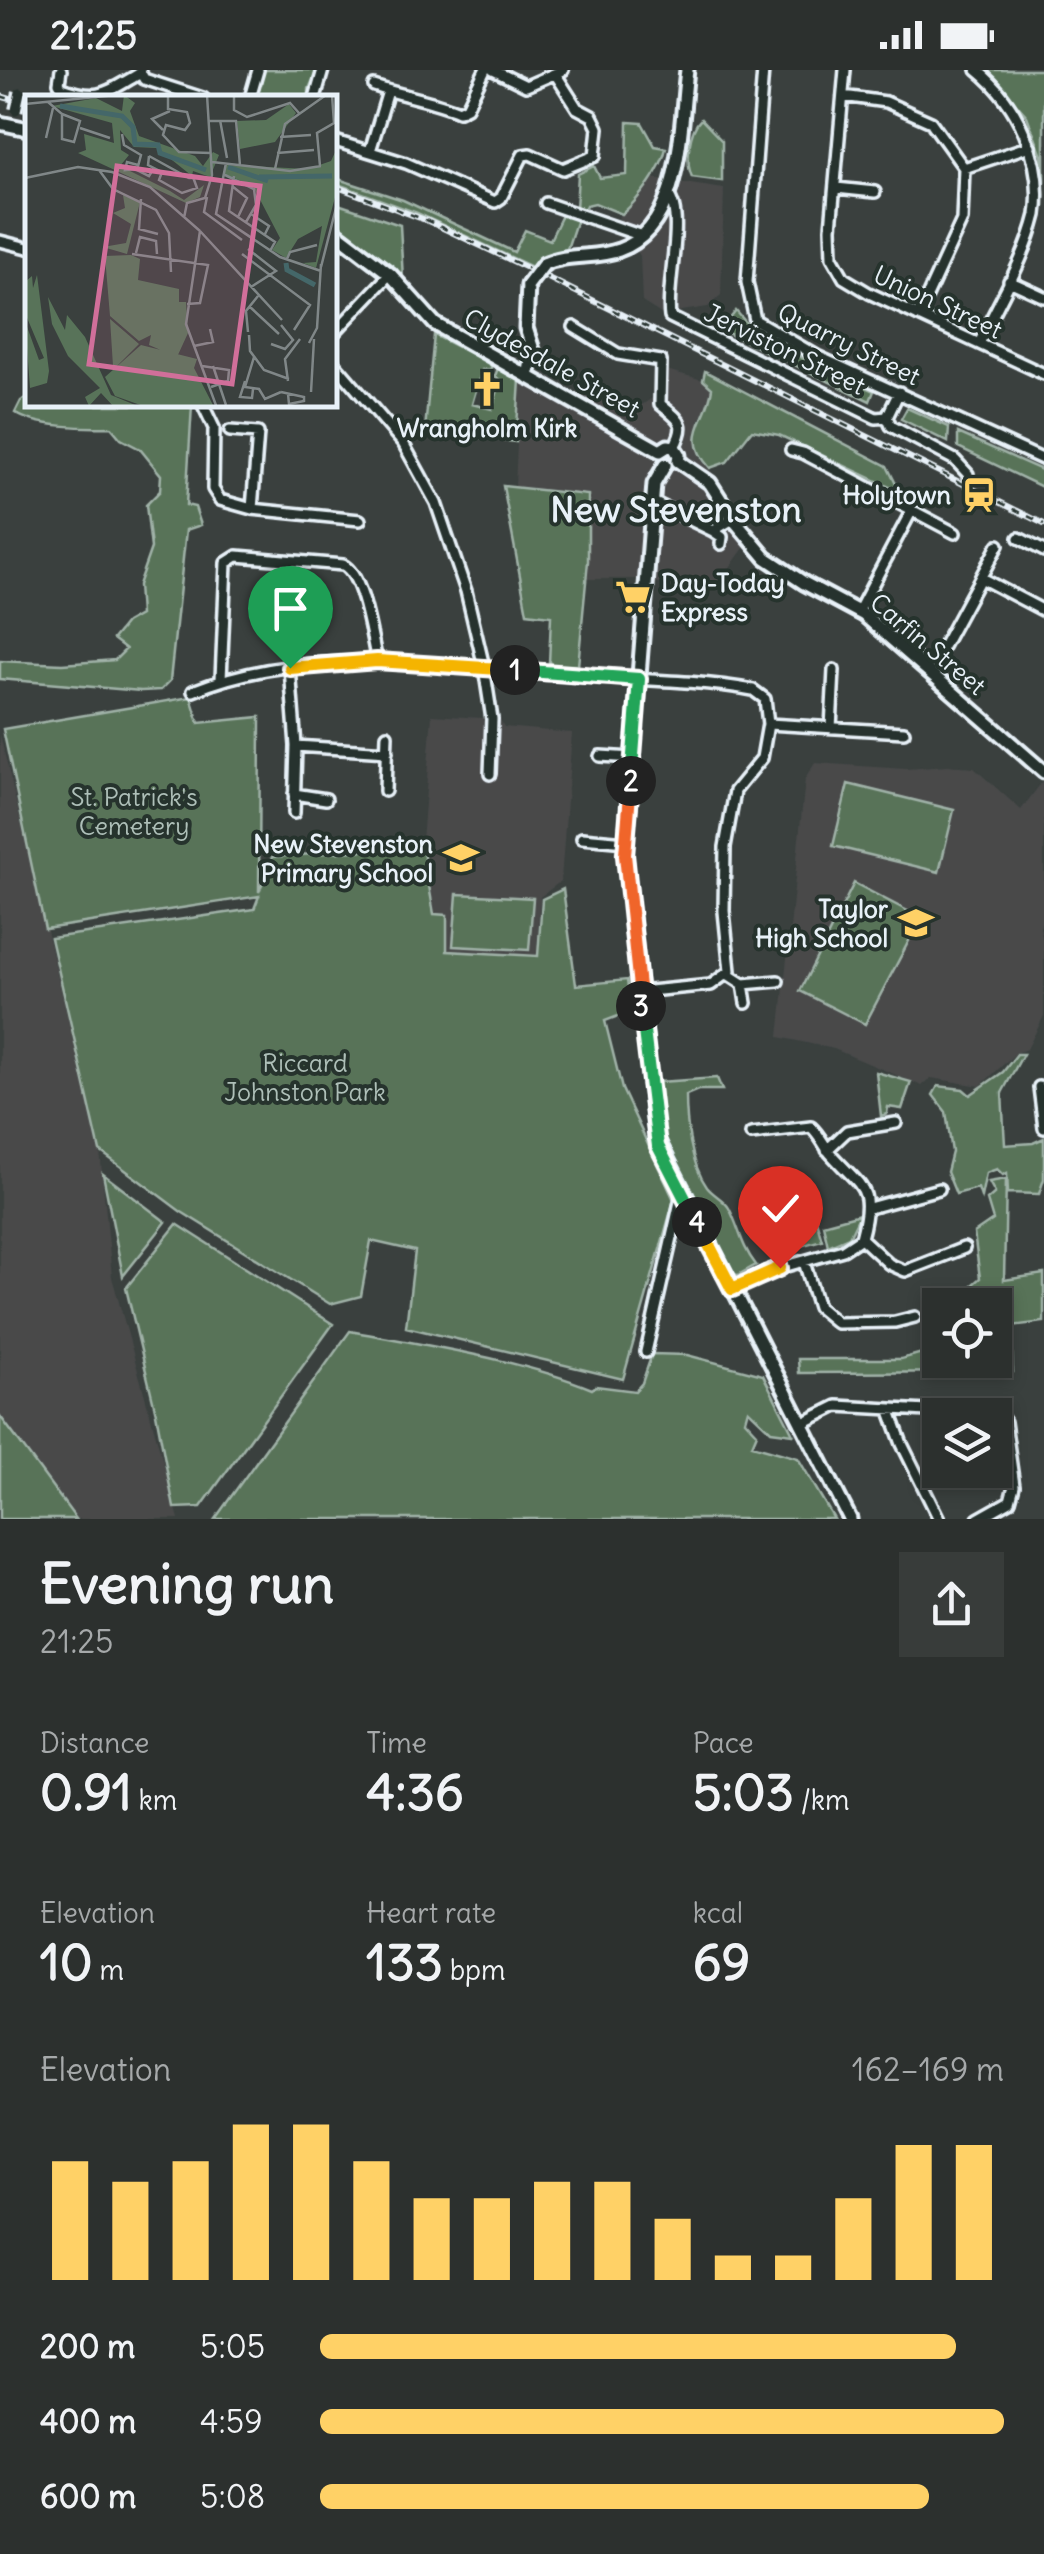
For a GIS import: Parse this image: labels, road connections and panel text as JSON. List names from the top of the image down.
{
  "streets": {
    "main road": ["Clydesdale Street", "Carfin Street"],
    "street": ["Union Street", "Quarry Street", "Jerviston Street"]
  },
  "crossings": [
    ["Quarry Street", "Jerviston Street"]
  ],
  "districts": ["New Stevenston"],
  "parks": ["St. Patrick's Cemetery", "Riccard Johnston Park"],
  "places": {
    "church": ["Wrangholm Kirk"],
    "station": ["Holytown"],
    "supermarket": ["Day-Today Express"],
    "school or university": ["New Stevenston Primary School", "Taylor High School"]
  },
  "page": {
    "status": "21:25",
    "pins": [
      "1",
      "2",
      "3",
      "4"
    ],
    "heading": ["Evening run", "21:25"],
    "stats": [
      ["Distance", "0.91 km"],
      ["Time", "4:36"],
      ["Pace", "5:03 /km"],
      ["Elevation", "10 m"],
      ["Heart rate", "133 bpm"],
      ["kcal", "69"]
    ],
    "chart": ["Elevation", "162–169 m"],
    "list": [
      {
        "name": "200 m",
        "note": "5:05"
      },
      {
        "name": "400 m",
        "note": "4:59"
      },
      {
        "name": "600 m",
        "note": "5:08"
      }
    ]
  }
}
